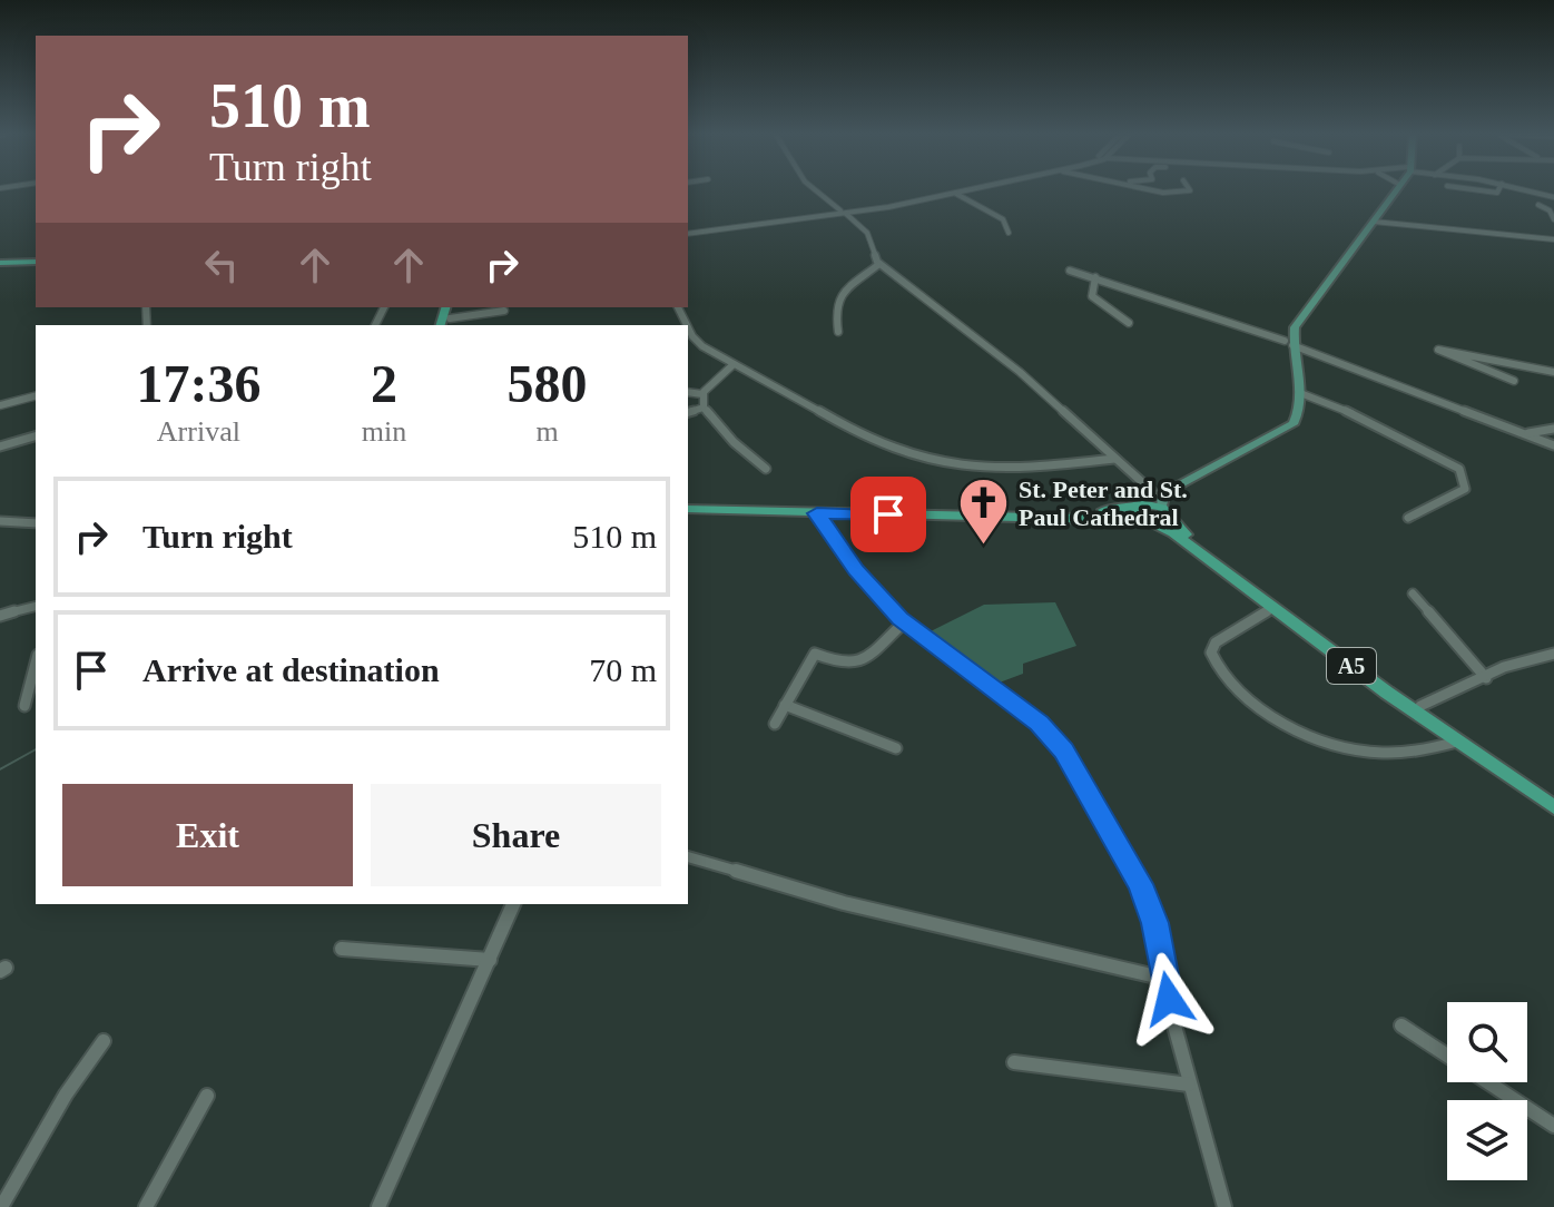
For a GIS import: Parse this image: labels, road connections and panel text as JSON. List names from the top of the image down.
{
  "streets": {
    "highway": ["A5"]
  },
  "places": {
    "church": ["St. Peter and St. Paul Cathedral"]
  },
  "page": {
    "turn": ["510 m", "Turn right"],
    "eta": [
      "17:36",
      "Arrival",
      "2",
      "min",
      "580",
      "m"
    ],
    "list": [
      {
        "name": "Turn right",
        "value": "510 m"
      },
      {
        "name": "Arrive at destination",
        "value": "70 m"
      }
    ],
    "buttons": ["Exit", "Share"]
  }
}
